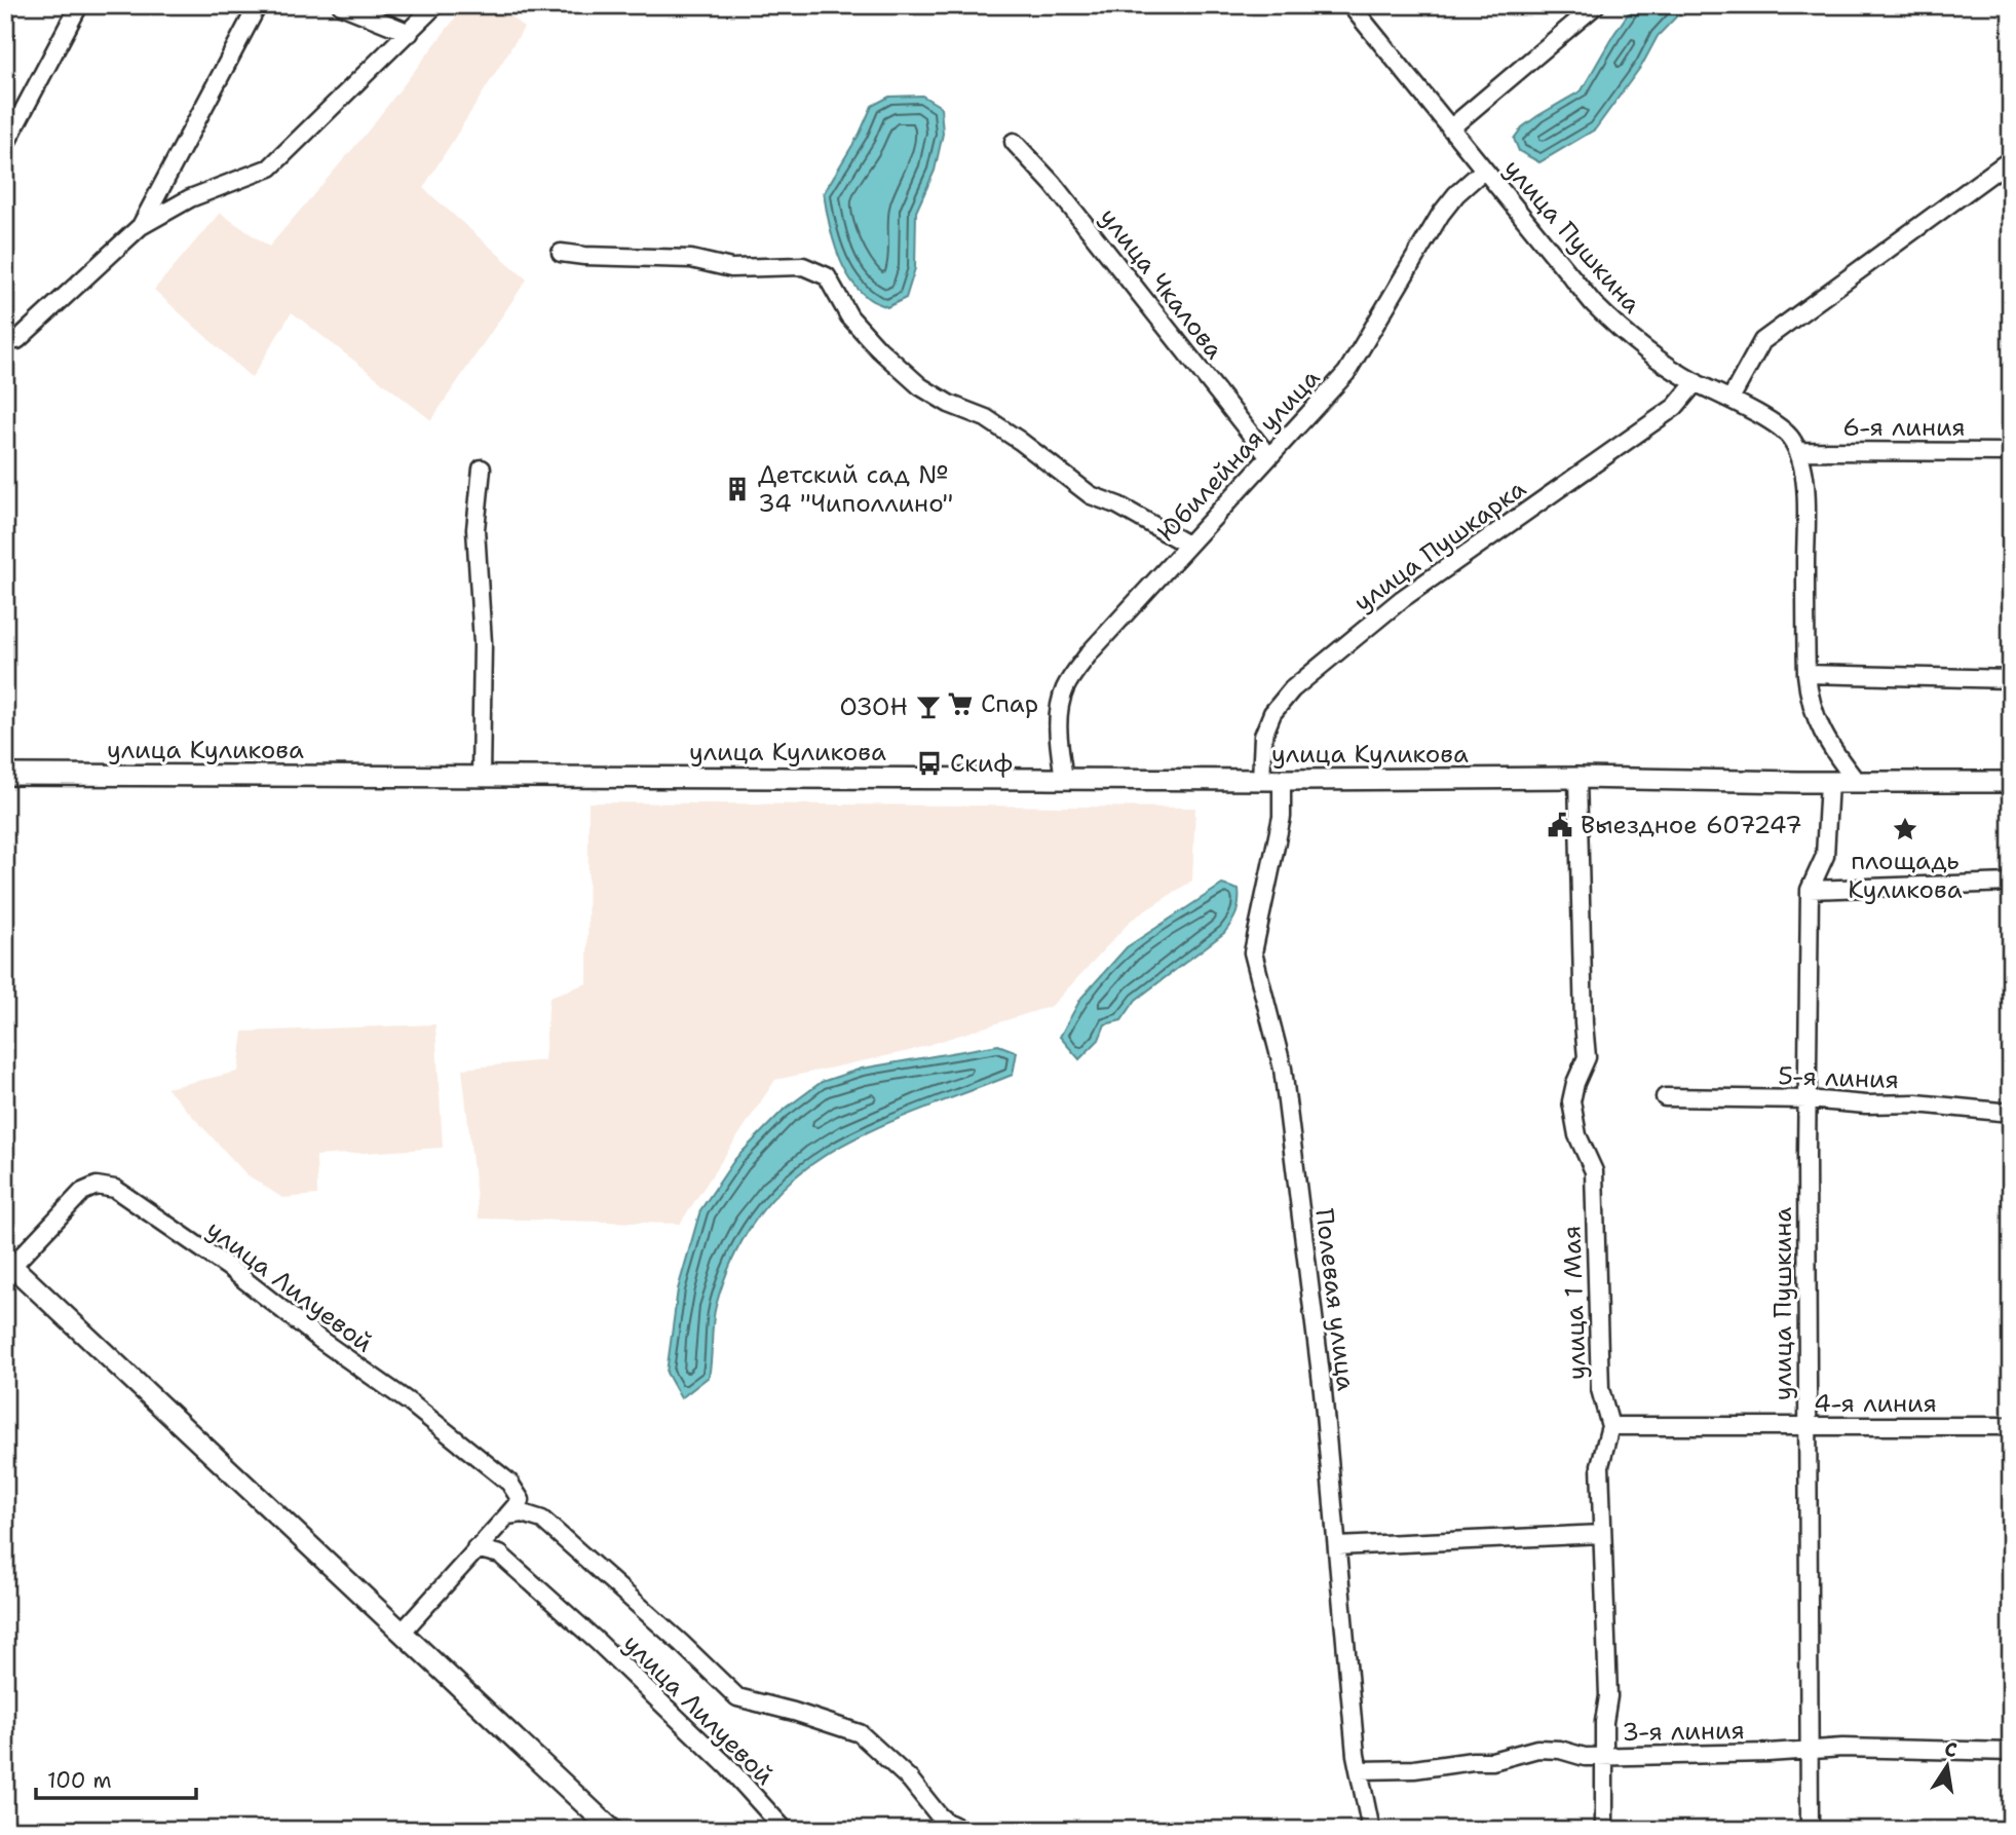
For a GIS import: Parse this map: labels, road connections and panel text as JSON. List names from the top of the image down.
{
  "streets": {
    "main road": ["улица Куликова"],
    "street": [
      "улица Пушкина",
      "улица Чкалова",
      "6-я линия",
      "Юбилейная улица",
      "улица Пушкарка",
      "5-я линия",
      "улица Лилуевой",
      "Полевая улица",
      "улица 1 Мая",
      "4-я линия",
      "3-я линия"
    ]
  },
  "crossings": [
    ["улица Пушкина", "6-я линия"],
    ["улица Пушкина", "Юбилейная улица"],
    ["улица Пушкина", "улица Пушкарка"],
    ["улица Пушкина", "улица Куликова"],
    ["улица Пушкина", "5-я линия"],
    ["улица Пушкина", "4-я линия"],
    ["улица Пушкина", "3-я линия"],
    ["улица Чкалова", "Юбилейная улица"],
    ["Юбилейная улица", "улица Куликова"],
    ["улица Пушкарка", "улица Куликова"],
    ["улица Пушкарка", "Полевая улица"],
    ["улица Куликова", "Полевая улица"],
    ["улица Куликова", "улица 1 Мая"],
    ["Полевая улица", "3-я линия"],
    ["улица 1 Мая", "4-я линия"]
  ],
  "places": {
    "building": ["Детский сад № 34 \"Чиполлино\""],
    "supermarket": ["Спар"],
    "bar": ["ОЗОН"],
    "bus stop": ["Скиф"],
    "public building": ["Выездное 607247"],
    "place": ["площадь Куликова"]
  },
  "scale_bar": "100 m",
  "north": "top"
}
